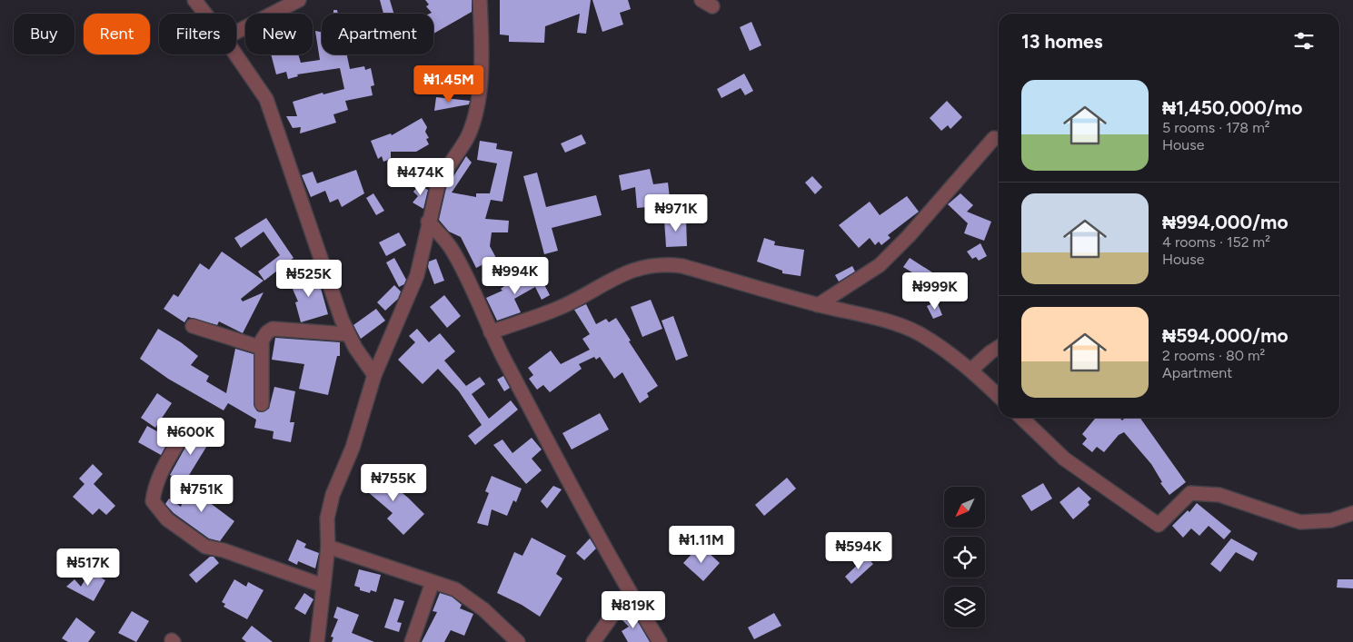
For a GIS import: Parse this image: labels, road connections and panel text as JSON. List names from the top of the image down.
{
  "north": "bottom left",
  "page": {
    "chip": [
      "Buy",
      "Rent",
      "Filters",
      "New",
      "Apartment"
    ],
    "heading": "13 homes",
    "price": [
      "₦1.45M",
      "₦474K",
      "₦971K",
      "₦994K",
      "₦525K",
      "₦999K",
      "₦600K",
      "₦755K",
      "₦751K",
      "₦1.11M",
      "₦594K",
      "₦517K",
      "₦819K"
    ],
    "list": [
      {
        "name": "₦1,450,000/mo",
        "note": "5 rooms · 178 m² · House"
      },
      {
        "name": "₦994,000/mo",
        "note": "4 rooms · 152 m² · House"
      },
      {
        "name": "₦594,000/mo",
        "note": "2 rooms · 80 m² · Apartment"
      }
    ]
  }
}
